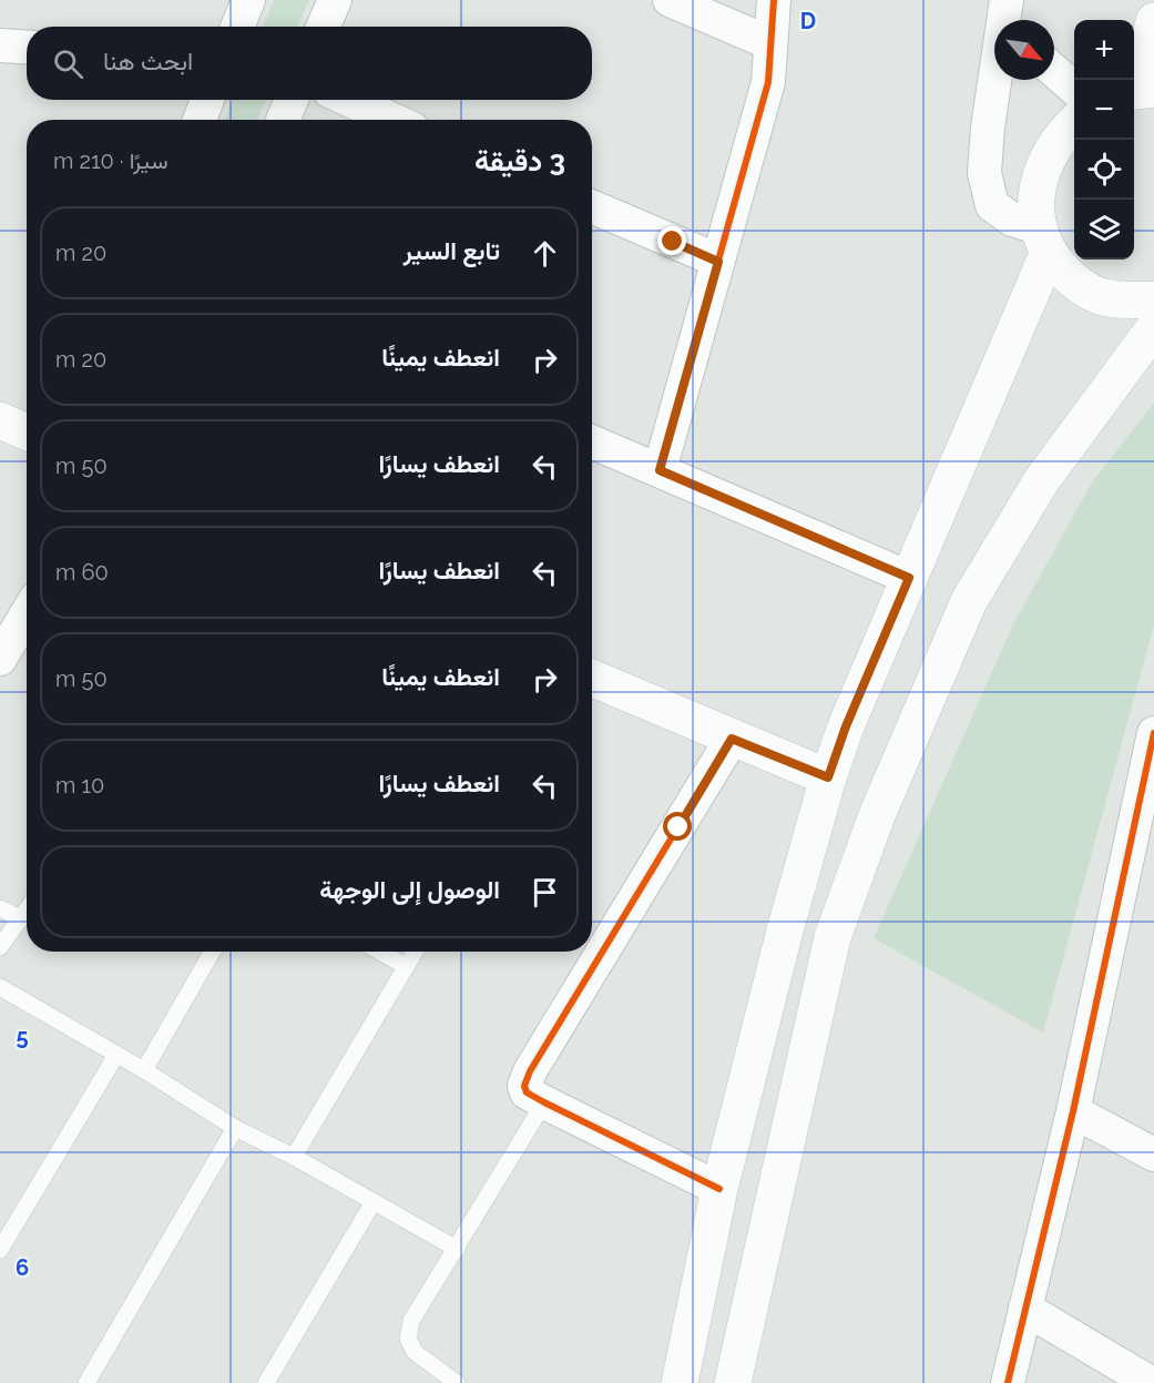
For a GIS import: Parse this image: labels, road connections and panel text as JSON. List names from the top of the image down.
{
  "north": "bottom right",
  "page": {
    "map_buttons": ["+", "−"],
    "search": "ابحث هنا",
    "heading": ["3 دقيقة", "سيرًا · 210 m"],
    "list": [
      ["تابع السير", "20 m"],
      ["انعطف يمينًا", "20 m"],
      ["انعطف يسارًا", "50 m"],
      ["انعطف يسارًا", "60 m"],
      ["انعطف يمينًا", "50 m"],
      ["انعطف يسارًا", "10 m"],
      "الوصول إلى الوجهة"
    ]
  },
  "grid": {
    "columns": ["D"],
    "rows": ["5", "6"]
  }
}
